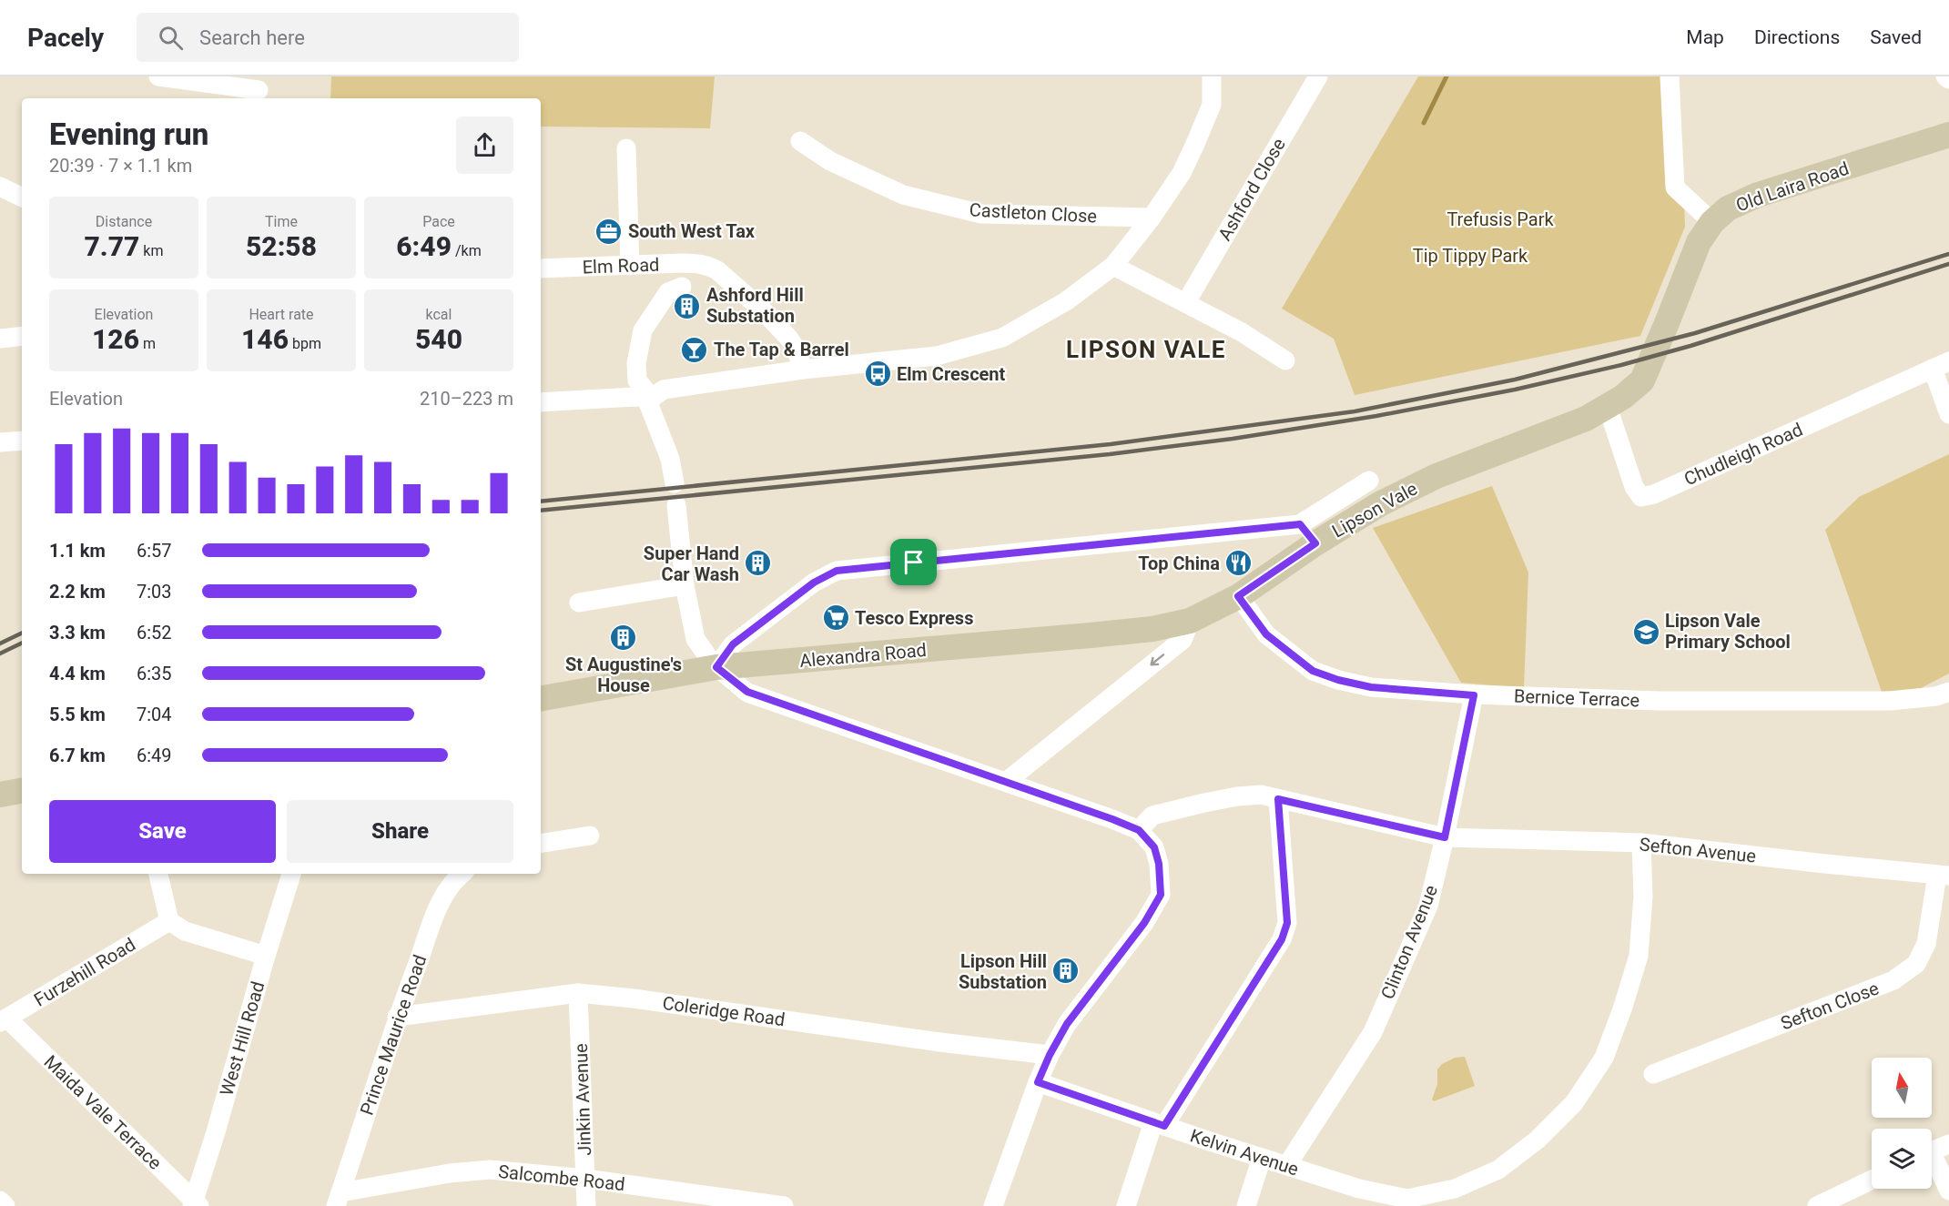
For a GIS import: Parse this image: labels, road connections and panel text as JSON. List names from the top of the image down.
{
  "streets": {
    "main road": ["Old Laira Road", "Lipson Vale", "Alexandra Road"],
    "street": [
      "Ashford Close",
      "Castleton Close",
      "Elm Road",
      "Chudleigh Road",
      "Bernice Terrace",
      "Sefton Avenue",
      "Clinton Avenue",
      "Furzehill Road",
      "Sefton Close",
      "Coleridge Road",
      "Prince Maurice Road",
      "West Hill Road",
      "Jinkin Avenue",
      "Maida Vale Terrace",
      "Kelvin Avenue",
      "Salcombe Road"
    ]
  },
  "crossings": [
    ["Old Laira Road", "Lipson Vale"],
    ["Chudleigh Road", "Lipson Vale"],
    ["Lipson Vale", "Alexandra Road"],
    ["Lipson Vale", "Bernice Terrace"],
    ["Bernice Terrace", "Clinton Avenue"],
    ["Sefton Avenue", "Clinton Avenue"],
    ["Sefton Avenue", "Sefton Close"],
    ["Sefton Avenue", "Kelvin Avenue"],
    ["Clinton Avenue", "Kelvin Avenue"],
    ["Furzehill Road", "Maida Vale Terrace"],
    ["Coleridge Road", "Prince Maurice Road"],
    ["Coleridge Road", "Jinkin Avenue"],
    ["Prince Maurice Road", "Salcombe Road"],
    ["West Hill Road", "Maida Vale Terrace"],
    ["Jinkin Avenue", "Salcombe Road"]
  ],
  "districts": ["LIPSON VALE"],
  "parks": ["Trefusis Park", "Tip Tippy Park"],
  "places": {
    "office": ["South West Tax"],
    "building": [
      "Ashford Hill Substation",
      "Super Hand Car Wash",
      "St Augustine's House",
      "Lipson Hill Substation"
    ],
    "bar": ["The Tap & Barrel"],
    "bus stop": ["Elm Crescent"],
    "restaurant": ["Top China"],
    "supermarket": ["Tesco Express"],
    "school or university": ["Lipson Vale Primary School"]
  },
  "north": "top",
  "page": {
    "header": "Pacely",
    "search": "Search here",
    "nav": ["Map", "Directions", "Saved"],
    "heading": ["Evening run", "20:39 · 7 × 1.1 km"],
    "stats": [
      ["Distance", "7.77 km"],
      ["Time", "52:58"],
      ["Pace", "6:49 /km"],
      ["Elevation", "126 m"],
      ["Heart rate", "146 bpm"],
      ["kcal", "540"]
    ],
    "chart": ["Elevation", "210–223 m"],
    "list": [
      {
        "name": "1.1 km",
        "note": "6:57"
      },
      {
        "name": "2.2 km",
        "note": "7:03"
      },
      {
        "name": "3.3 km",
        "note": "6:52"
      },
      {
        "name": "4.4 km",
        "note": "6:35"
      },
      {
        "name": "5.5 km",
        "note": "7:04"
      },
      {
        "name": "6.7 km",
        "note": "6:49"
      }
    ],
    "buttons": ["Save", "Share"]
  }
}
